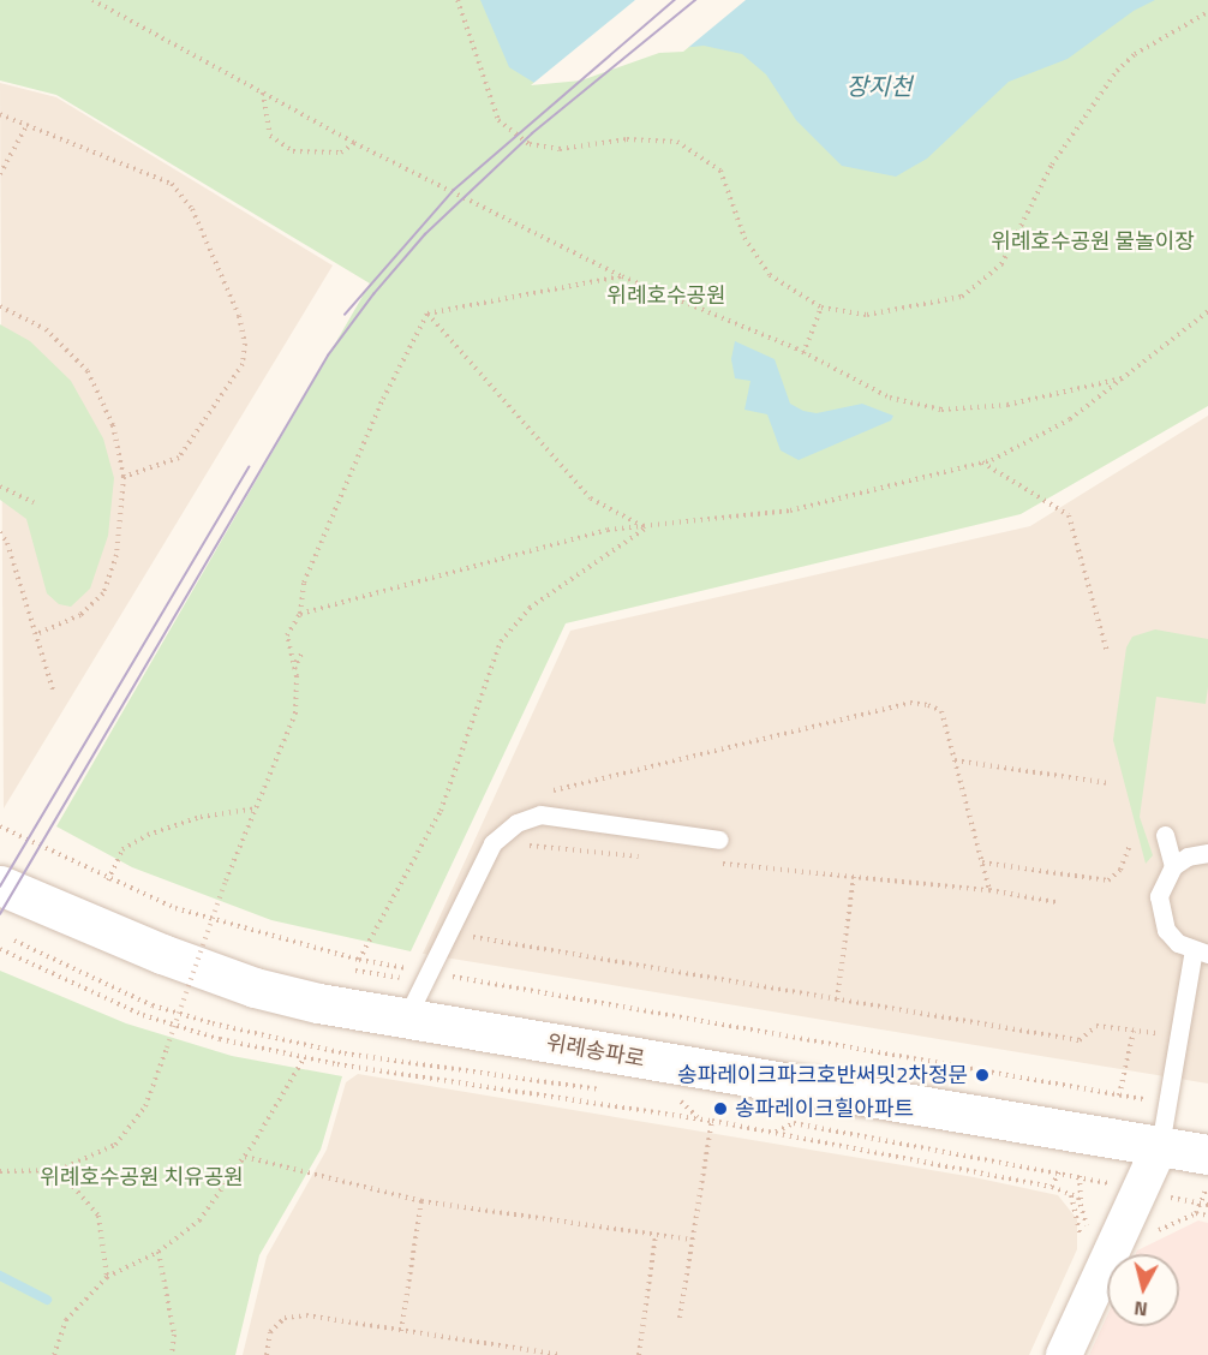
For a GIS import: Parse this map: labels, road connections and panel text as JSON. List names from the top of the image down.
{
  "streets": {
    "main road": ["위례송파로"]
  },
  "water": ["장지천"],
  "parks": ["위례호수공원 물놀이장", "위례호수공원", "위례호수공원 치유공원"],
  "places": ["송파레이크파크호반써밋2차정문", "송파레이크힐아파트"],
  "north": "bottom"
}
